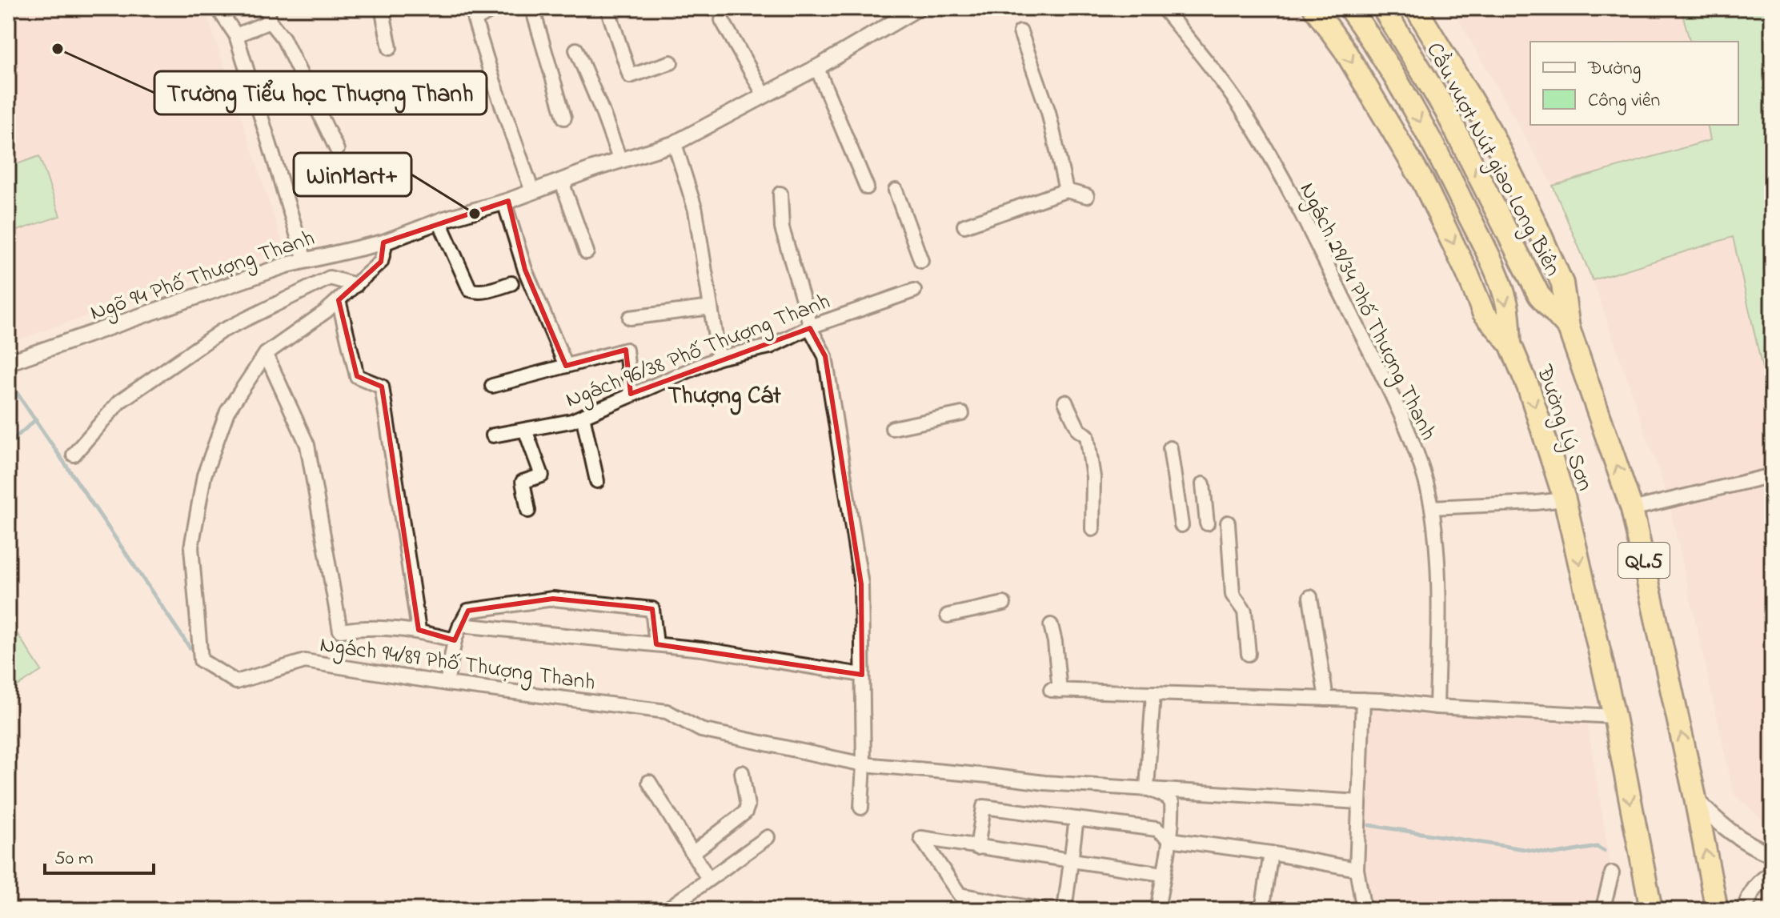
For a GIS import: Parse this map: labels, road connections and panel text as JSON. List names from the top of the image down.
{
  "streets": {
    "highway": ["Cầu vượt Nút giao Long Biên", "Đường Lý Sơn", "QL.5"],
    "street": [
      "Ngõ 94 Phố Thượng Thanh",
      "Ngách 29/34 Phố Thượng Thanh",
      "Ngách 96/38 Phố Thượng Thanh",
      "Ngách 94/89 Phố Thượng Thanh"
    ]
  },
  "crossings": [
    ["Cầu vượt Nút giao Long Biên", "Đường Lý Sơn"],
    ["Ngõ 94 Phố Thượng Thanh", "Ngách 94/89 Phố Thượng Thanh"]
  ],
  "districts": ["Thượng Cát"],
  "places": ["Trường Tiểu học Thuợng Thanh", "WinMart+"],
  "legend": ["Đường", "Công viên"],
  "scale_bar": "50 m"
}
